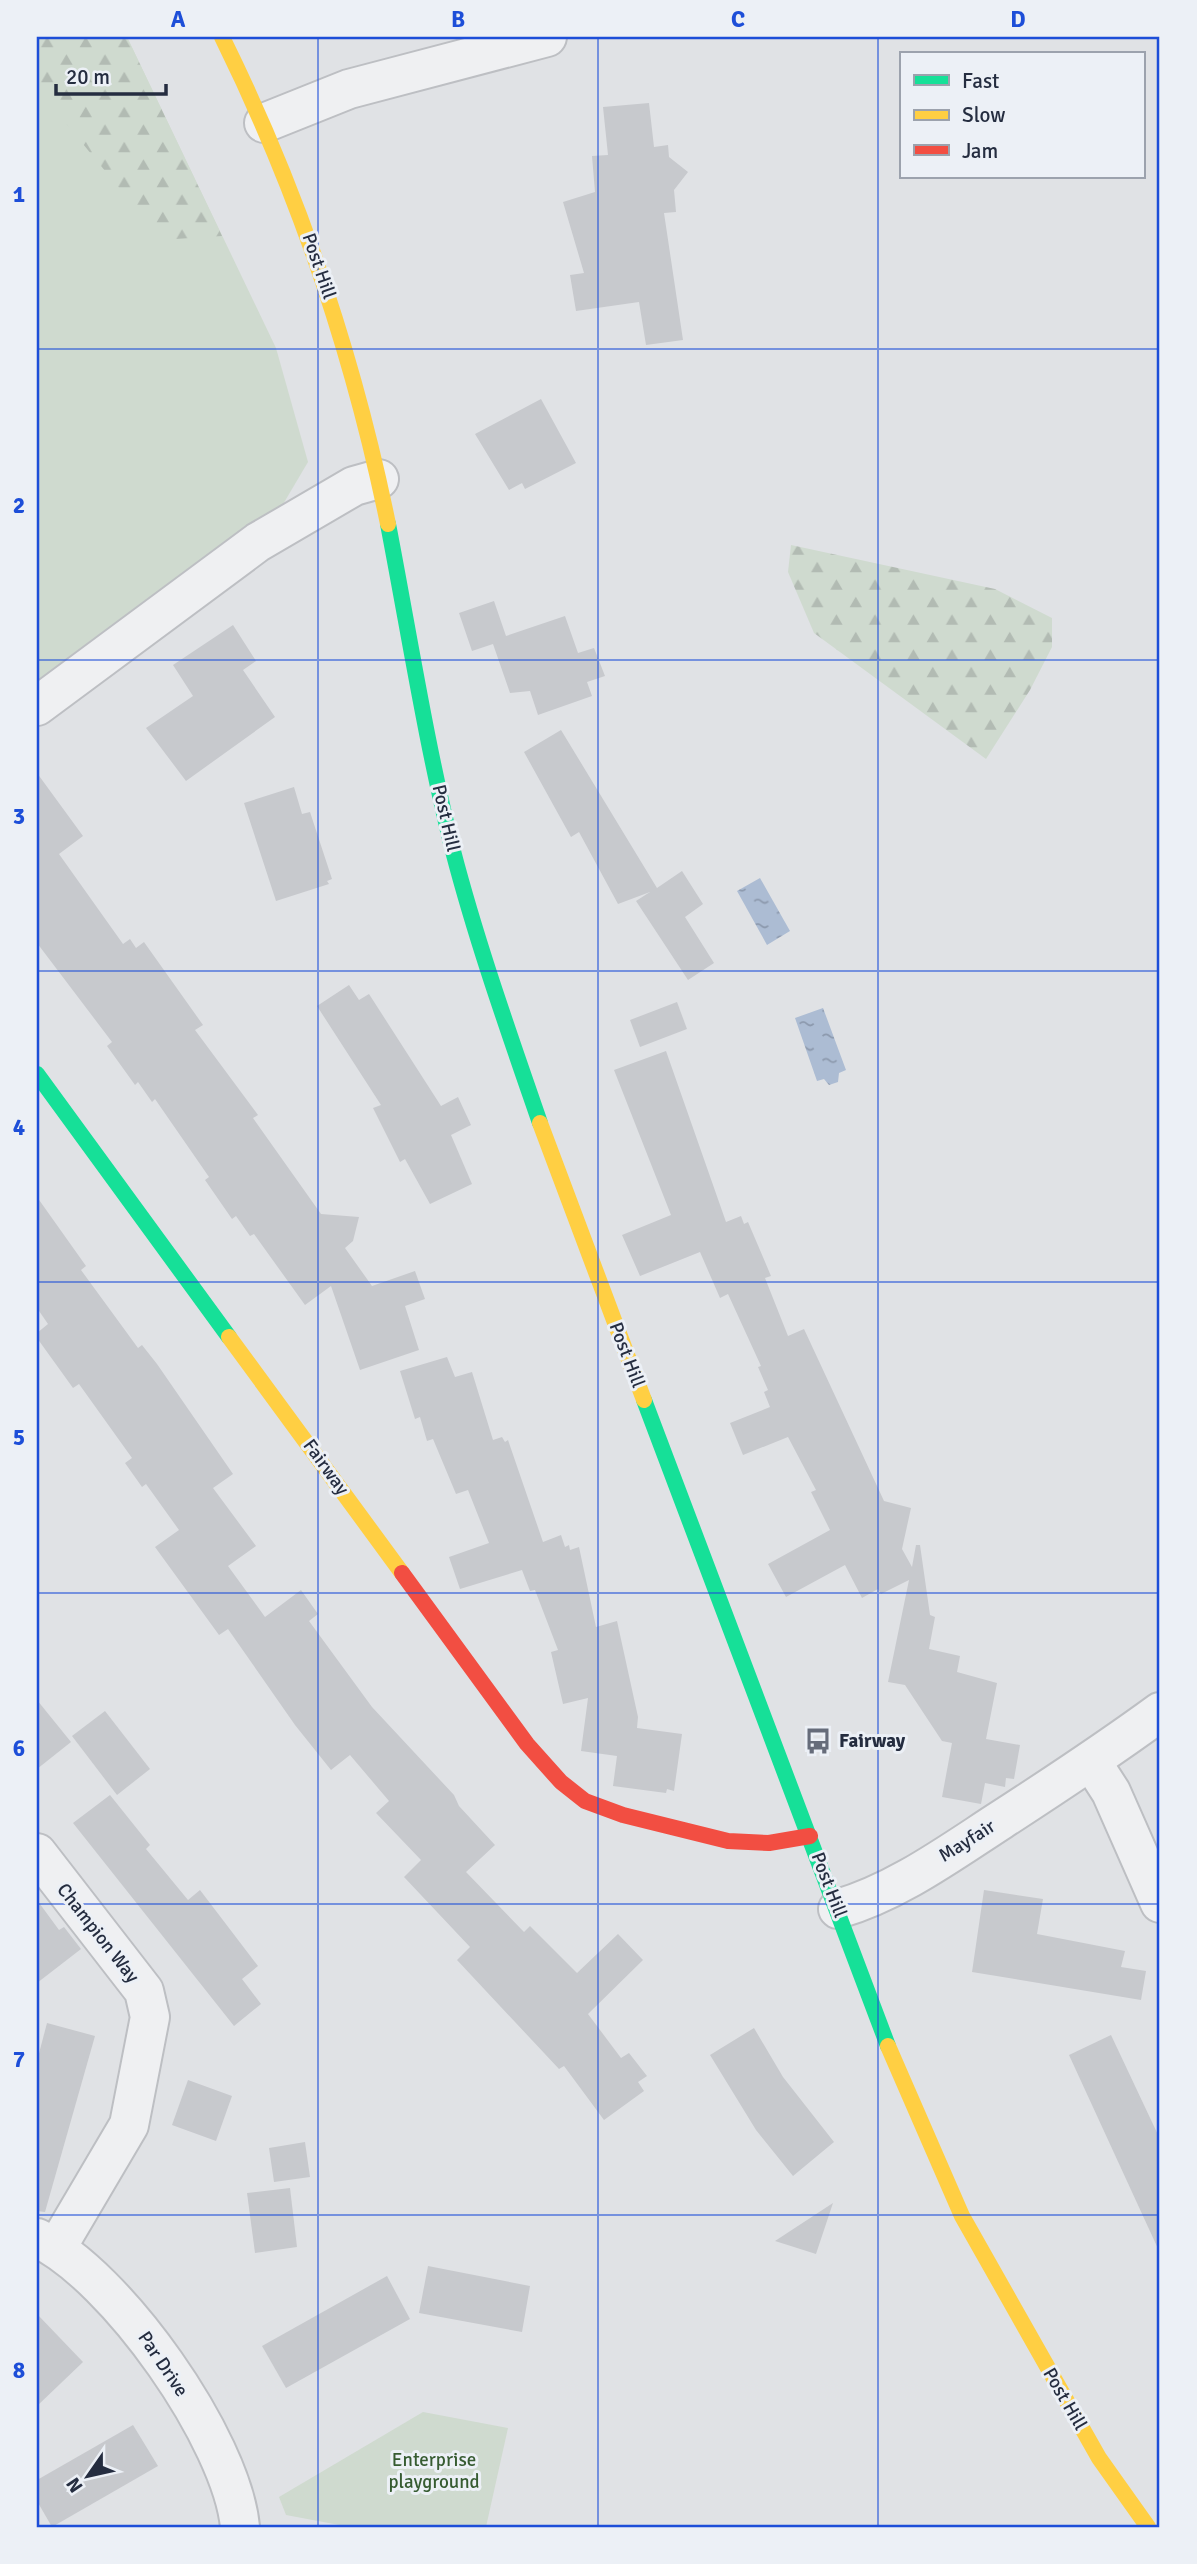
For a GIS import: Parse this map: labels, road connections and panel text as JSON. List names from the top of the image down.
{
  "streets": {
    "street": [
      "Post Hill",
      "Fairway",
      "Mayfair",
      "Champion Way",
      "Par Drive"
    ]
  },
  "crossings": [
    ["Post Hill", "Fairway"],
    ["Post Hill", "Mayfair"],
    ["Champion Way", "Par Drive"]
  ],
  "parks": ["Enterprise playground"],
  "places": {
    "bus stop": ["Fairway"]
  },
  "legend": ["Fast", "Slow", "Jam"],
  "scale_bar": "20 m",
  "north": "bottom left",
  "grid": {
    "columns": [
      "A",
      "B",
      "C",
      "D"
    ],
    "rows": [
      "1",
      "2",
      "3",
      "4",
      "5",
      "6",
      "7",
      "8"
    ]
  }
}
